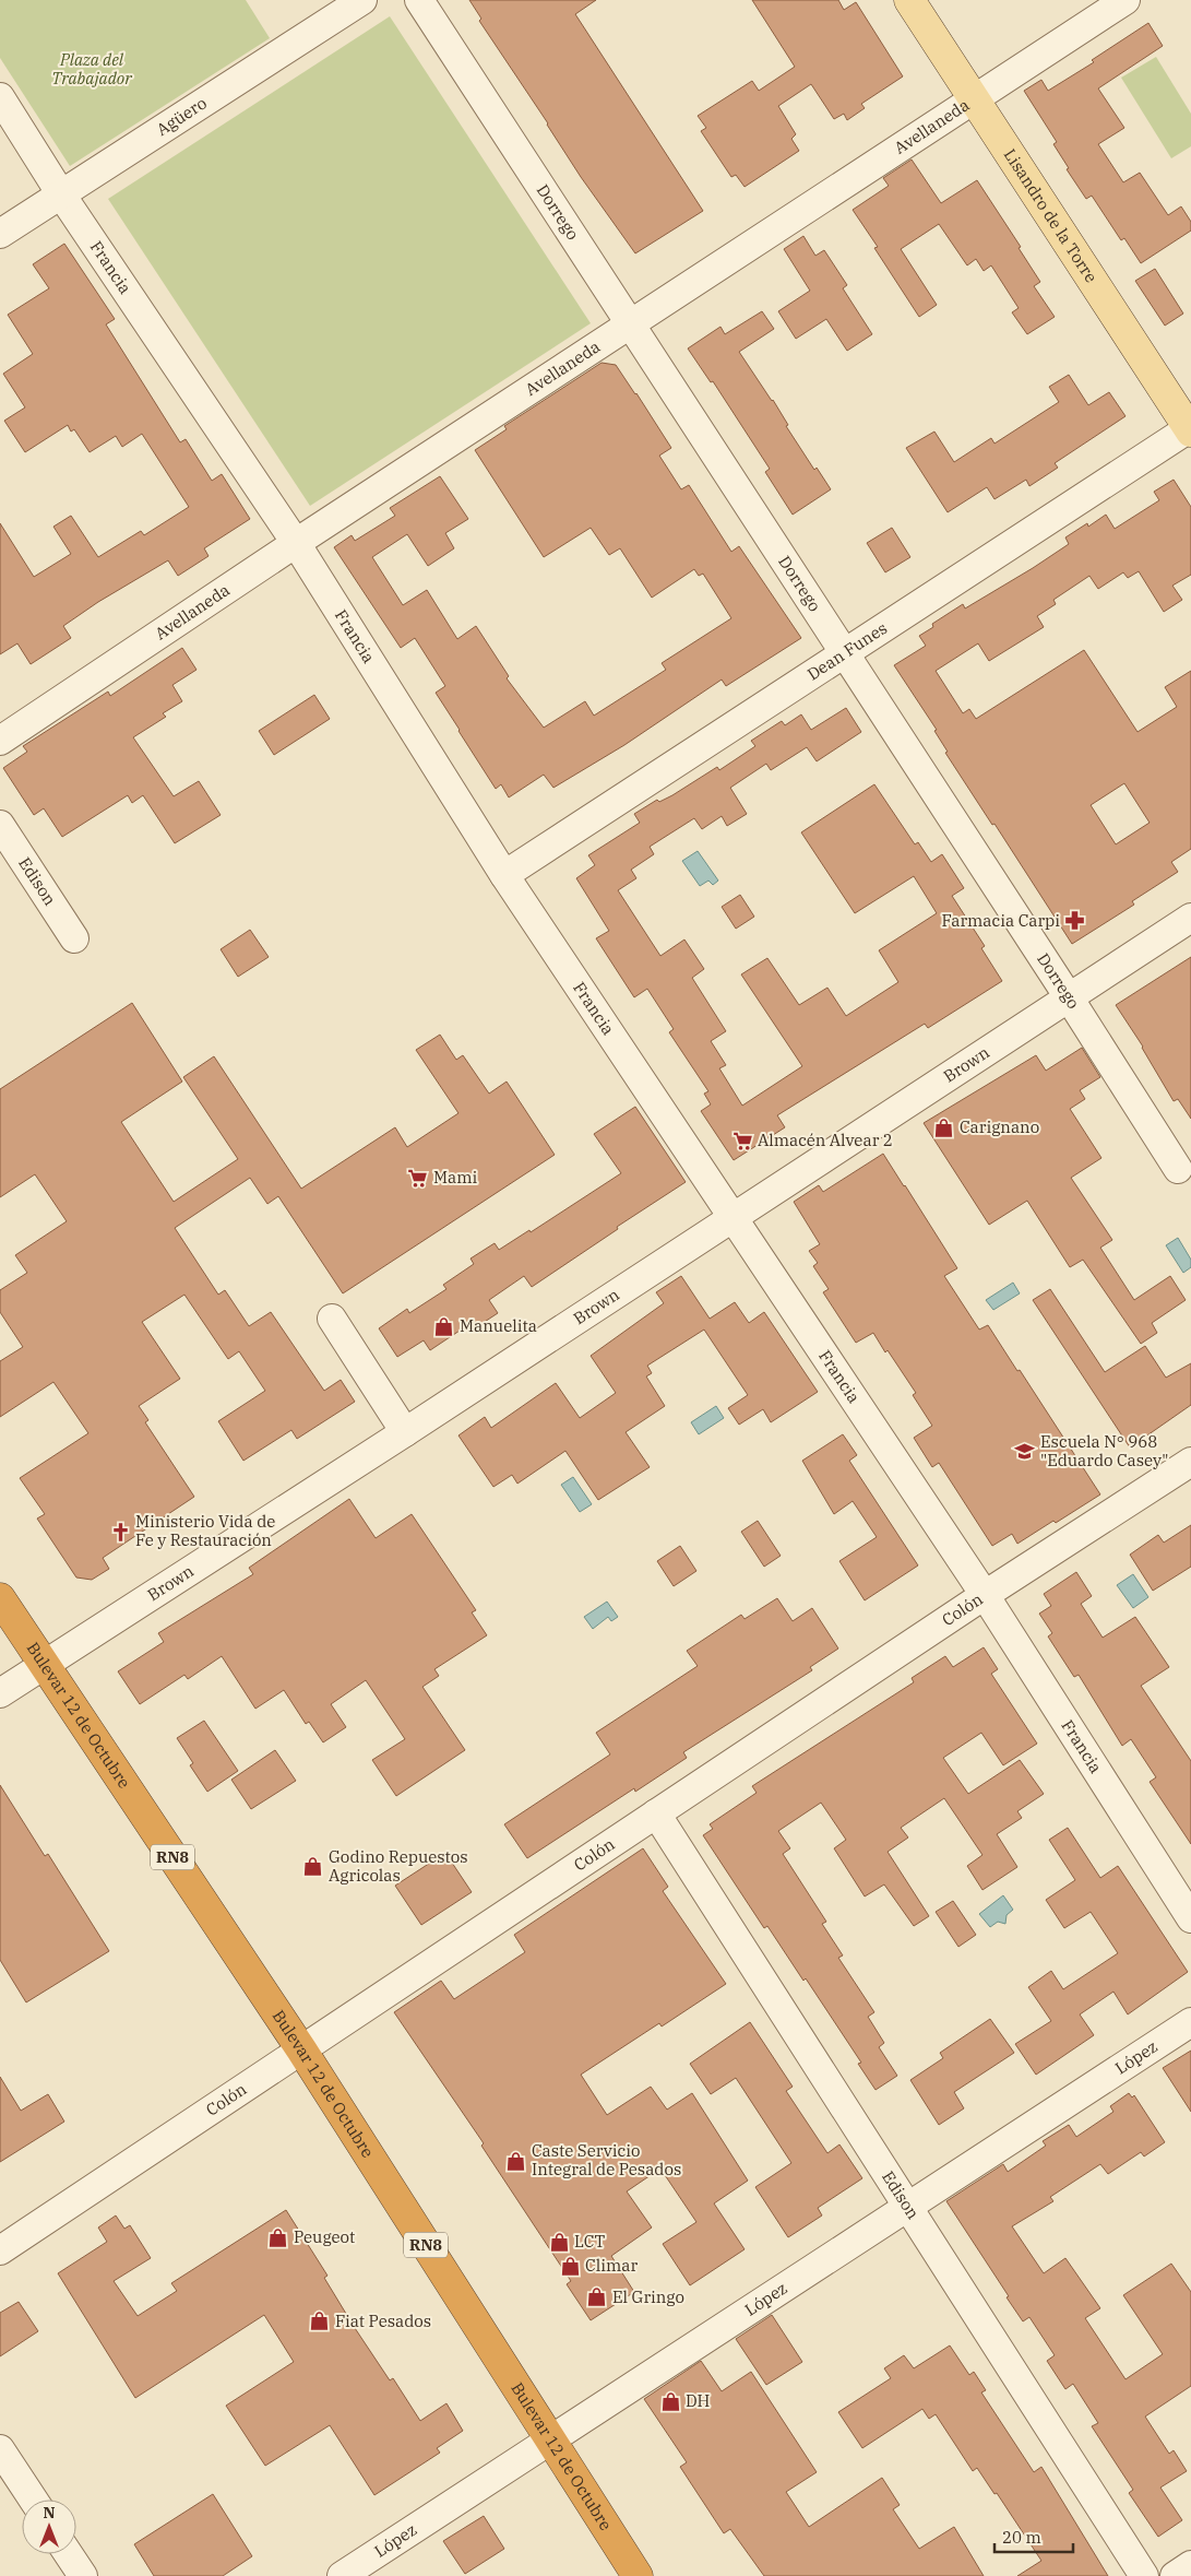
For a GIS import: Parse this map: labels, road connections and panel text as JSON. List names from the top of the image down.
{
  "streets": {
    "highway": ["Bulevar 12 de Octubre", "RN8"],
    "main road": ["Lisandro de la Torre"],
    "street": [
      "Agüero",
      "Avellaneda",
      "Dorrego",
      "Francia",
      "Dean Funes",
      "Edison",
      "Brown",
      "Colón",
      "López"
    ]
  },
  "crossings": [
    ["Agüero", "Francia"],
    ["Avellaneda", "Dorrego"],
    ["Avellaneda", "Lisandro de la Torre"],
    ["Avellaneda", "Francia"],
    ["Dorrego", "Dean Funes"],
    ["Dorrego", "Brown"],
    ["Lisandro de la Torre", "Dean Funes"],
    ["Francia", "Dean Funes"],
    ["Francia", "Brown"],
    ["Francia", "Colón"],
    ["Edison", "Colón"],
    ["Edison", "López"],
    ["Brown", "Bulevar 12 de Octubre"],
    ["Colón", "Bulevar 12 de Octubre"],
    ["Bulevar 12 de Octubre", "López"]
  ],
  "parks": ["Plaza del Trabajador"],
  "places": {
    "pharmacy": ["Farmacia Carpi"],
    "shop": [
      "Carignano",
      "Manuelita",
      "Godino Repuestos Agricolas",
      "Caste Servicio Integral de Pesados",
      "Peugeot",
      "LCT",
      "Climar",
      "El Gringo",
      "Fiat Pesados",
      "DH"
    ],
    "supermarket": ["Almacén Alvear 2", "Mami"],
    "school or university": ["Escuela N° 968 \"Eduardo Casey\""],
    "church": ["Ministerio Vida de Fe y Restauración"]
  },
  "scale_bar": "20 m",
  "north": "top"
}
